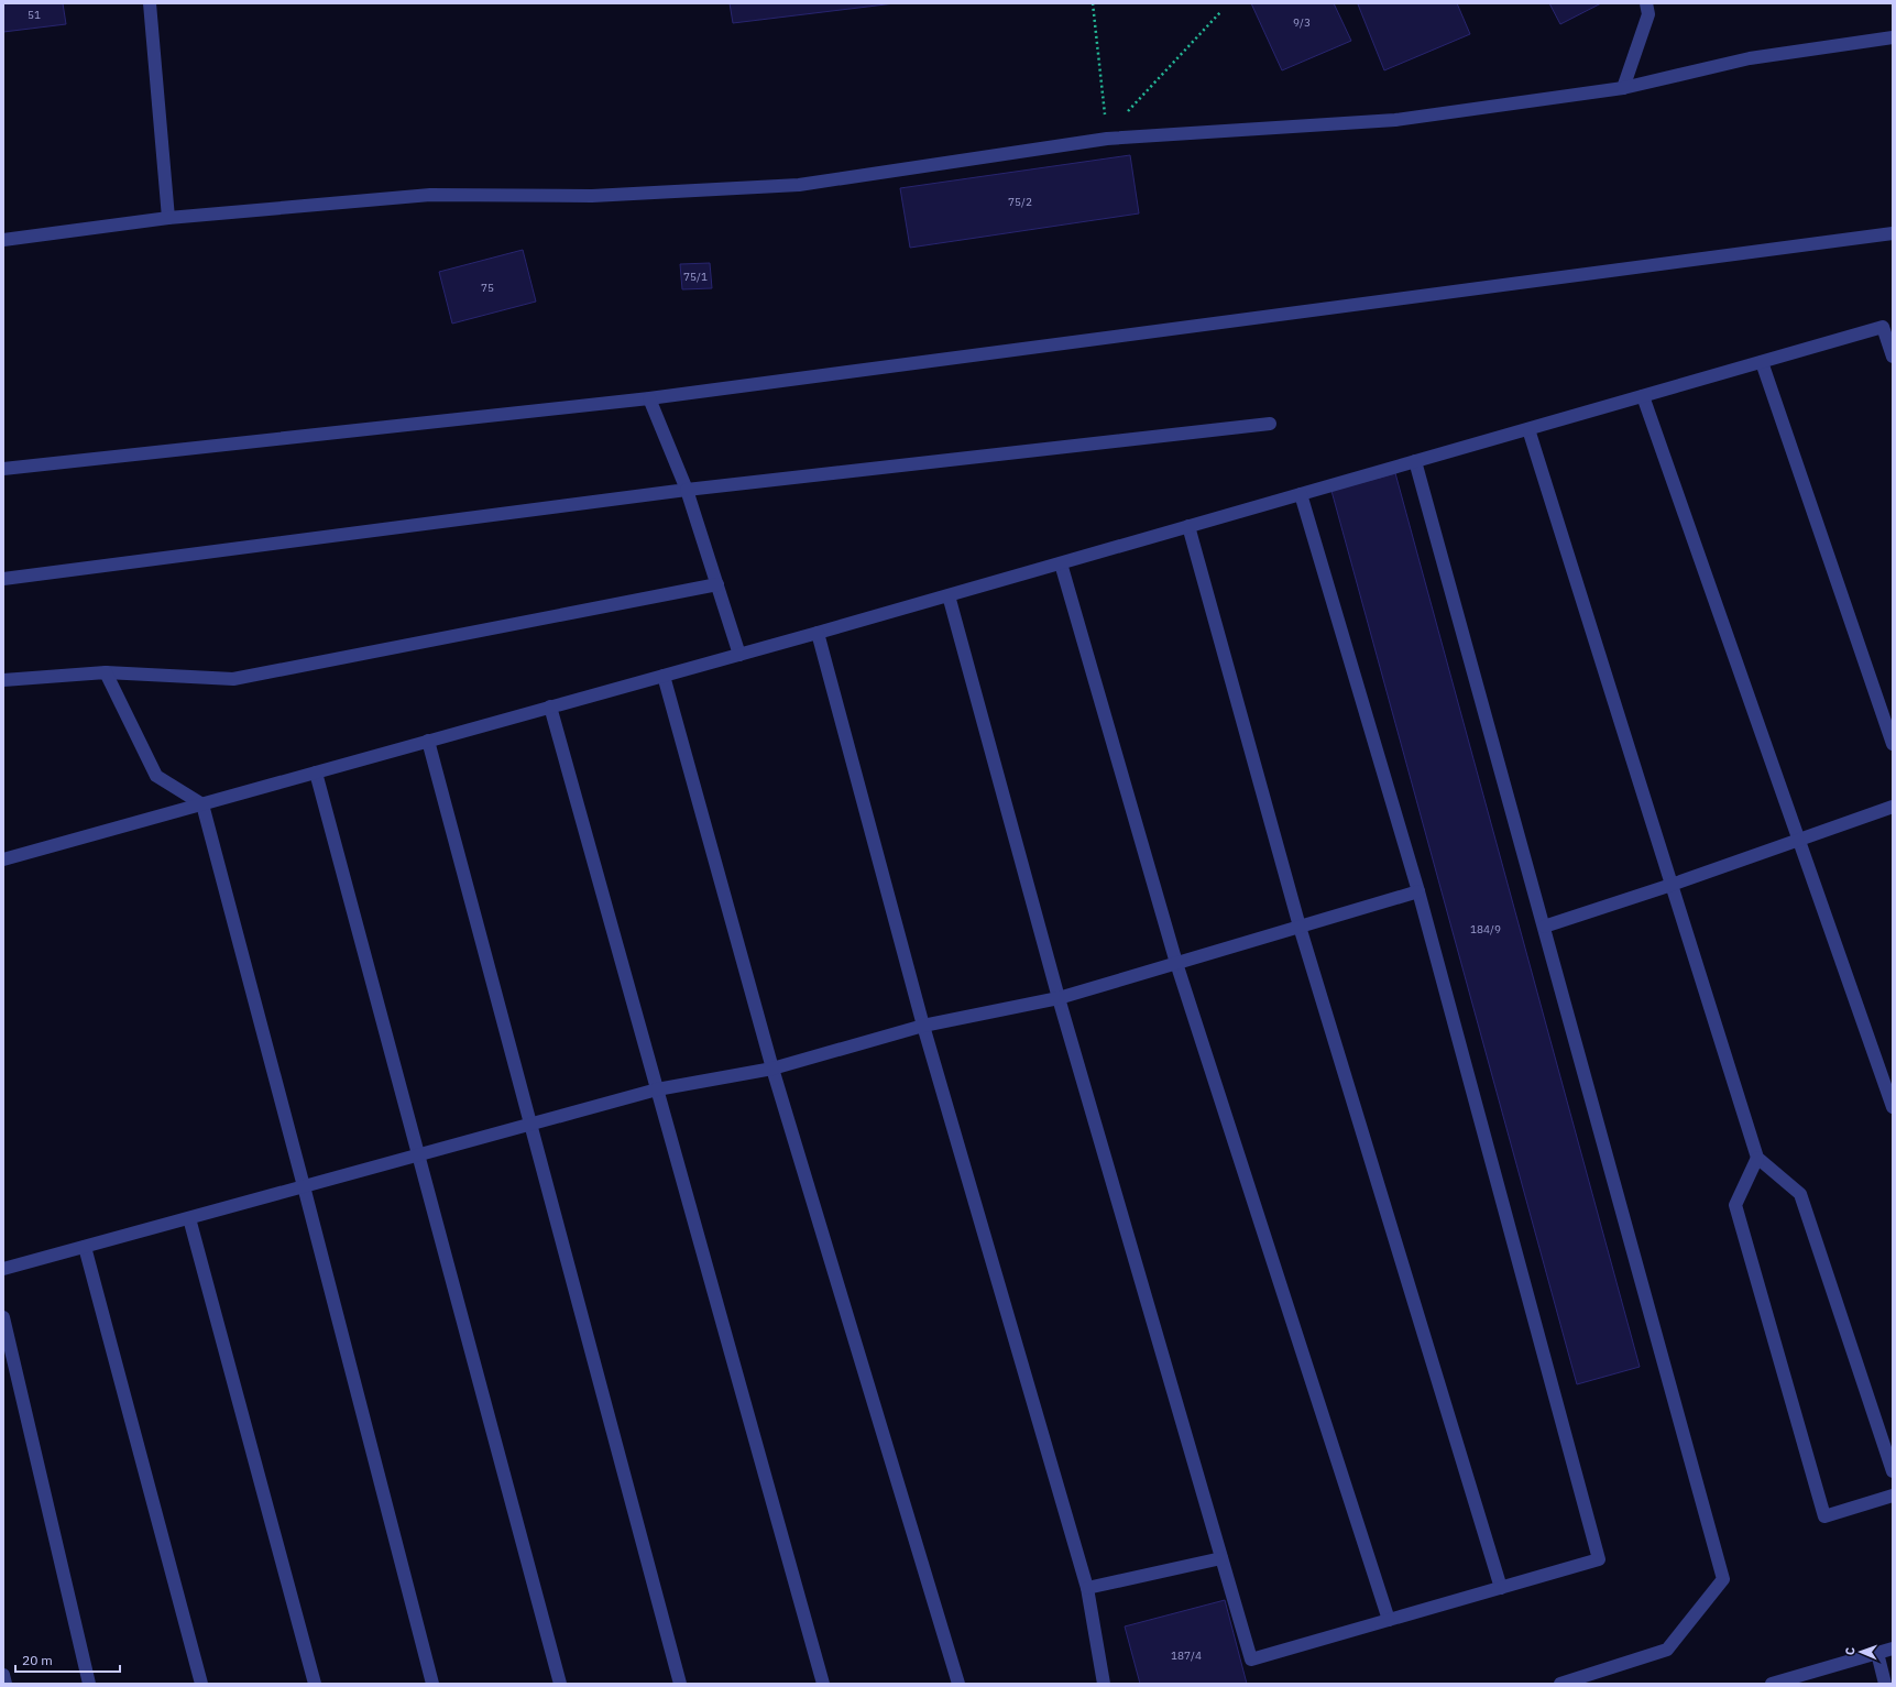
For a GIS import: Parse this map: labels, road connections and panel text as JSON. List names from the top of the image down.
{
  "house_numbers": [
    "51",
    "9/3",
    "75/2",
    "75/1",
    "75",
    "184/9",
    "187/4"
  ],
  "scale_bar": "20 m",
  "north": "left"
}
